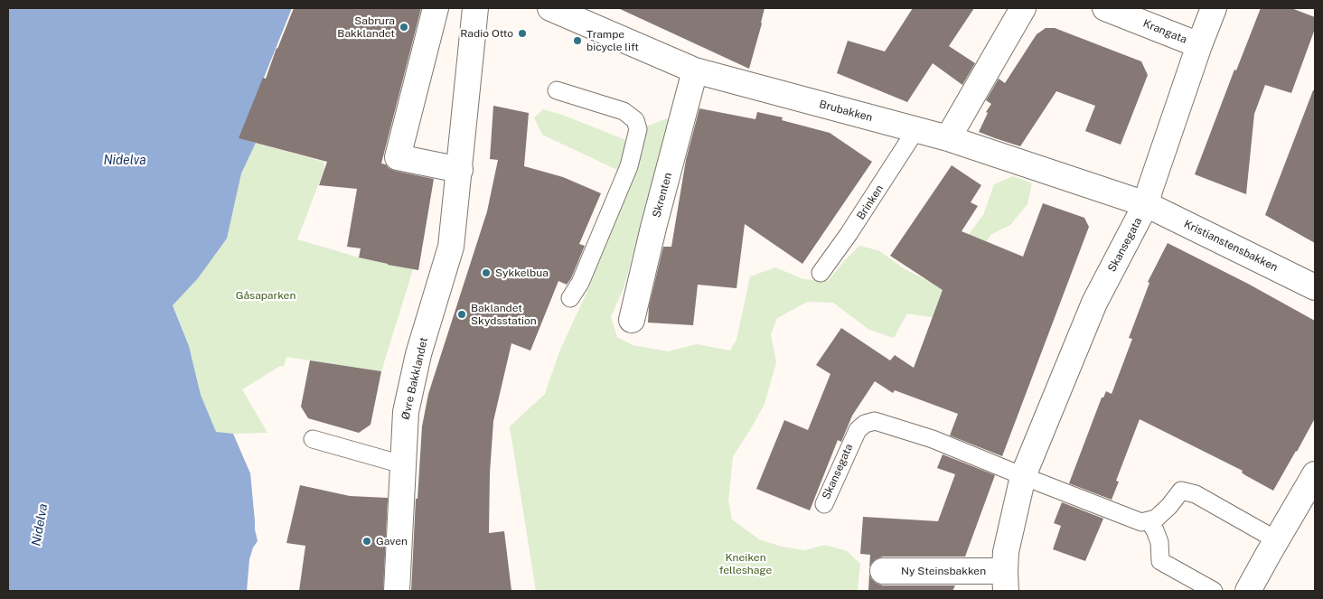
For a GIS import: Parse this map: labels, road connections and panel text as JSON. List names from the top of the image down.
{
  "streets": {
    "street": [
      "Krangata",
      "Brubakken",
      "Skrenten",
      "Skansegata",
      "Kristianstensbakken",
      "Øvre Bakklandet",
      "Ny Steinsbakken"
    ],
    "lane": ["Brinken"]
  },
  "crossings": [
    ["Krangata", "Skansegata"],
    ["Brubakken", "Skrenten"],
    ["Brubakken", "Brinken"],
    ["Brubakken", "Skansegata"],
    ["Brubakken", "Kristianstensbakken"],
    ["Skansegata", "Kristianstensbakken"],
    ["Skansegata", "Ny Steinsbakken"]
  ],
  "water": ["Nidelva"],
  "parks": ["Gåsaparken", "Kneiken felleshage"],
  "places": [
    "Sabrura Bakklandet",
    "Radio Otto",
    "Trampe bicycle lift",
    "Sykkelbua",
    "Baklandet Skydsstation",
    "Gaven"
  ]
}
